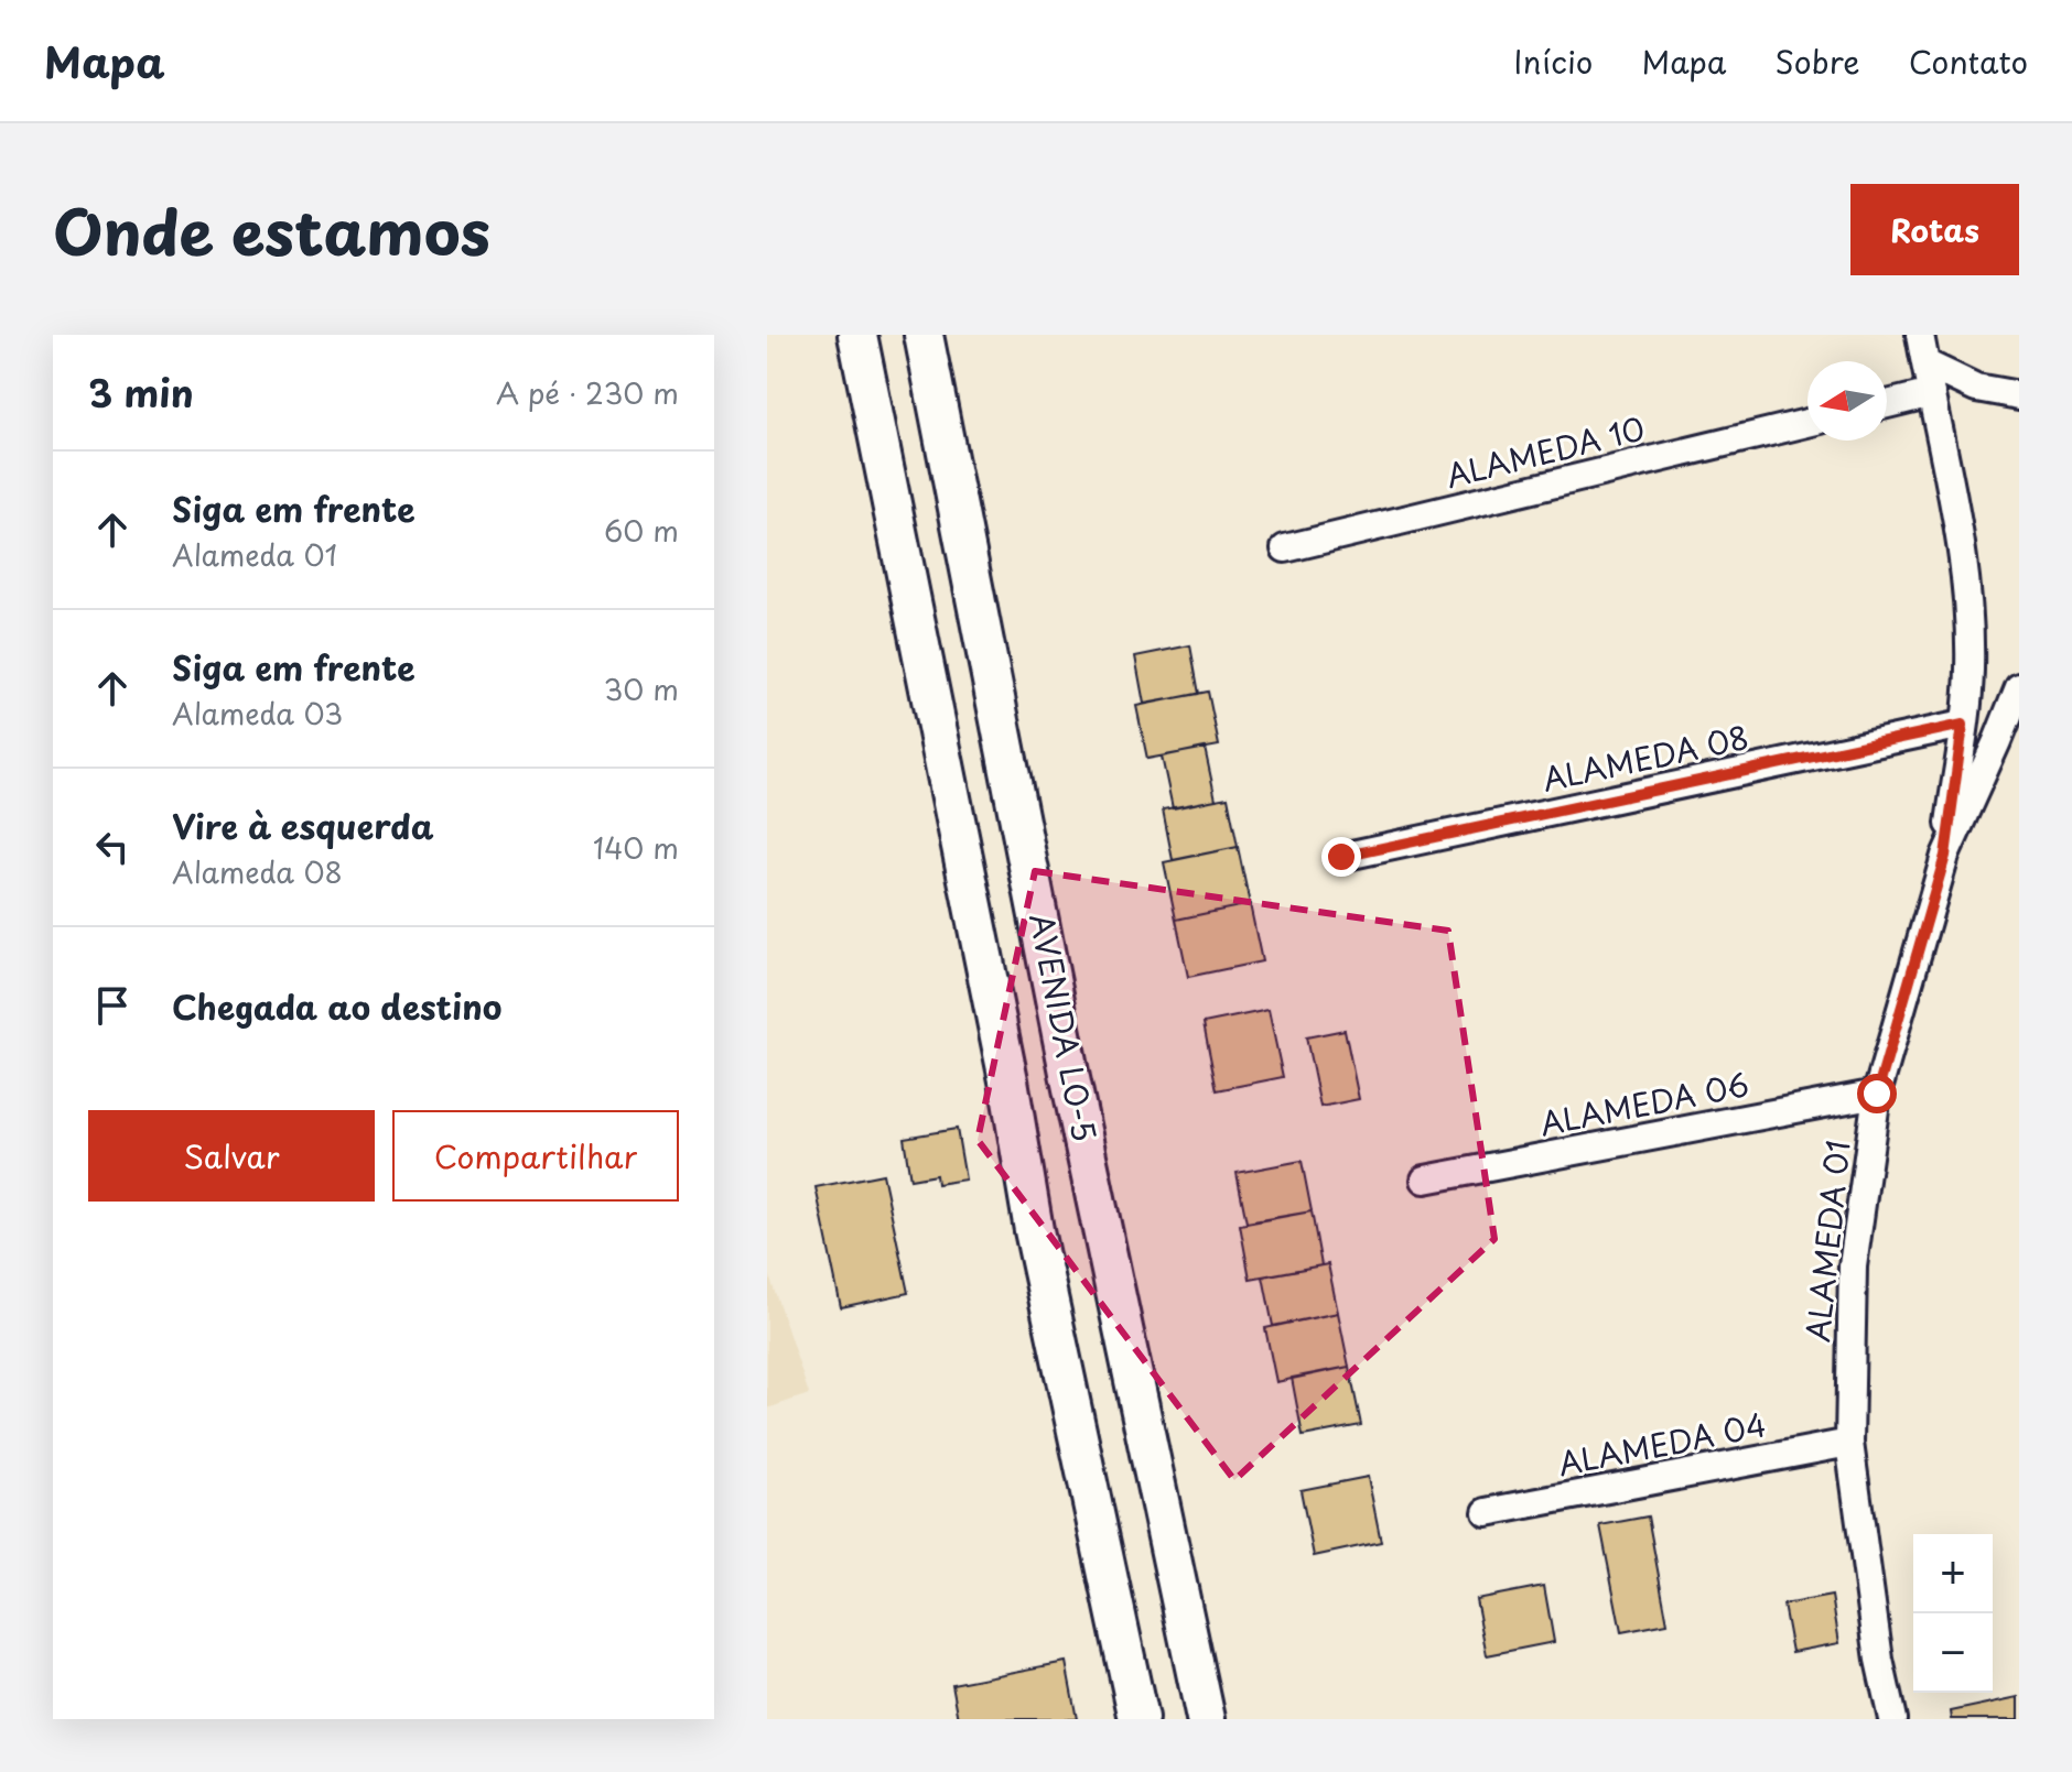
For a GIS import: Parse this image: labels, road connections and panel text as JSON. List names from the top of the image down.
{
  "streets": {
    "main road": ["AVENIDA LO-5"],
    "street": [
      "ALAMEDA 10",
      "ALAMEDA 08",
      "ALAMEDA 06",
      "ALAMEDA 01",
      "ALAMEDA 04"
    ]
  },
  "crossings": [
    ["ALAMEDA 06", "ALAMEDA 01"],
    ["ALAMEDA 01", "ALAMEDA 04"]
  ],
  "north": "left",
  "page": {
    "header": "Mapa",
    "nav": [
      "Início",
      "Mapa",
      "Sobre",
      "Contato"
    ],
    "title": "Onde estamos",
    "buttons": [
      "Rotas",
      ["Salvar", "Compartilhar"]
    ],
    "heading": ["3 min", "A pé · 230 m"],
    "list": [
      ["Siga em frente", "Alameda 01", "60 m"],
      ["Siga em frente", "Alameda 03", "30 m"],
      ["Vire à esquerda", "Alameda 08", "140 m"],
      "Chegada ao destino"
    ],
    "map_buttons": ["+", "−"]
  }
}
